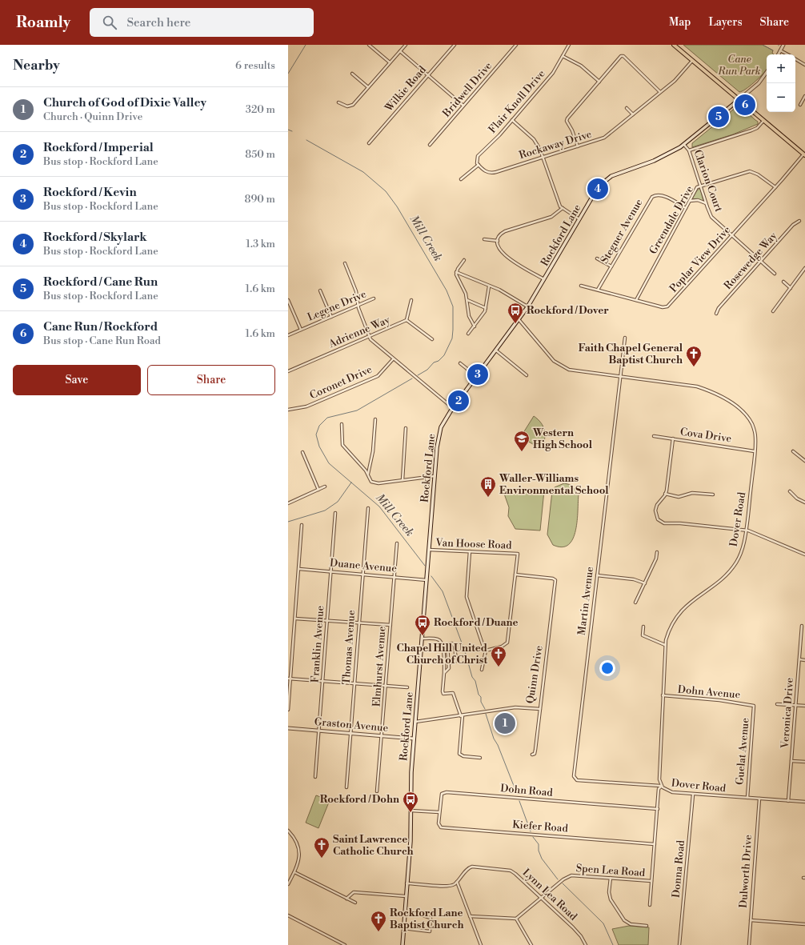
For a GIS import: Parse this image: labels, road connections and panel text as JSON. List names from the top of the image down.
{
  "streets": {
    "main road": ["Rockford Lane"],
    "street": [
      "Wilkie Road",
      "Bridwell Drive",
      "Flair Knoll Drive",
      "Rockaway Drive",
      "Clarion Court",
      "Greendale Drive",
      "Stegner Avenue",
      "Poplar View Drive",
      "Rosewedge Way",
      "Legene Drive",
      "Adrienne Way",
      "Coronet Drive",
      "Cova Drive",
      "Dover Road",
      "Van Hoose Road",
      "Duane Avenue",
      "Martin Avenue",
      "Franklin Avenue",
      "Thomas Avenue",
      "Elmhurst Avenue",
      "Quinn Drive",
      "Dohn Avenue",
      "Veronica Drive",
      "Graston Avenue",
      "Guelat Avenue",
      "Dohn Road",
      "Kiefer Road",
      "Donna Road",
      "Spen Lea Road",
      "Dulworth Drive",
      "Lynn Lea Road"
    ]
  },
  "crossings": [
    ["Flair Knoll Drive", "Rockaway Drive"],
    ["Clarion Court", "Greendale Drive"],
    ["Clarion Court", "Rockford Lane"],
    ["Clarion Court", "Poplar View Drive"],
    ["Clarion Court", "Rosewedge Way"],
    ["Greendale Drive", "Stegner Avenue"],
    ["Greendale Drive", "Poplar View Drive"],
    ["Stegner Avenue", "Poplar View Drive"],
    ["Rockford Lane", "Dover Road"],
    ["Rockford Lane", "Van Hoose Road"],
    ["Rockford Lane", "Duane Avenue"],
    ["Rockford Lane", "Quinn Drive"],
    ["Rockford Lane", "Graston Avenue"],
    ["Cova Drive", "Dover Road"],
    ["Dover Road", "Martin Avenue"],
    ["Dover Road", "Dohn Avenue"],
    ["Dover Road", "Veronica Drive"],
    ["Dover Road", "Guelat Avenue"],
    ["Dover Road", "Donna Road"],
    ["Dover Road", "Dulworth Drive"],
    ["Van Hoose Road", "Quinn Drive"],
    ["Duane Avenue", "Franklin Avenue"],
    ["Duane Avenue", "Thomas Avenue"],
    ["Duane Avenue", "Elmhurst Avenue"],
    ["Franklin Avenue", "Graston Avenue"],
    ["Thomas Avenue", "Graston Avenue"],
    ["Elmhurst Avenue", "Graston Avenue"],
    ["Dohn Avenue", "Guelat Avenue"],
    ["Dohn Road", "Kiefer Road"],
    ["Spen Lea Road", "Lynn Lea Road"]
  ],
  "water": ["Mill Creek"],
  "parks": ["Cane Run Park"],
  "places": {
    "bus stop": ["Rockford / Dover", "Rockford / Duane", "Rockford / Dohn"],
    "church": [
      "Faith Chapel General Baptist Church",
      "Chapel Hill United Church of Christ",
      "Saint Lawrence Catholic Church",
      "Rockford Lane Baptist Church"
    ],
    "school or university": ["Western High School"],
    "building": ["Waller-Williams Environmental School"]
  },
  "page": {
    "header": "Roamly",
    "search": "Search here",
    "nav": ["Map", "Layers", "Share"],
    "heading": ["Nearby", "6 results"],
    "map_buttons": ["+", "−"],
    "list": [
      {
        "mark": "1",
        "name": "Church of God of Dixie Valley",
        "note": "Church · Quinn Drive",
        "value": "320 m"
      },
      {
        "mark": "2",
        "name": "Rockford / Imperial",
        "note": "Bus stop · Rockford Lane",
        "value": "850 m"
      },
      {
        "mark": "3",
        "name": "Rockford / Kevin",
        "note": "Bus stop · Rockford Lane",
        "value": "890 m"
      },
      {
        "mark": "4",
        "name": "Rockford / Skylark",
        "note": "Bus stop · Rockford Lane",
        "value": "1.3 km"
      },
      {
        "mark": "5",
        "name": "Rockford / Cane Run",
        "note": "Bus stop · Rockford Lane",
        "value": "1.6 km"
      },
      {
        "mark": "6",
        "name": "Cane Run / Rockford",
        "note": "Bus stop · Cane Run Road",
        "value": "1.6 km"
      }
    ],
    "pins": [
      "6",
      "5",
      "4",
      "3",
      "2",
      "1"
    ],
    "buttons": ["Save", "Share"]
  }
}
